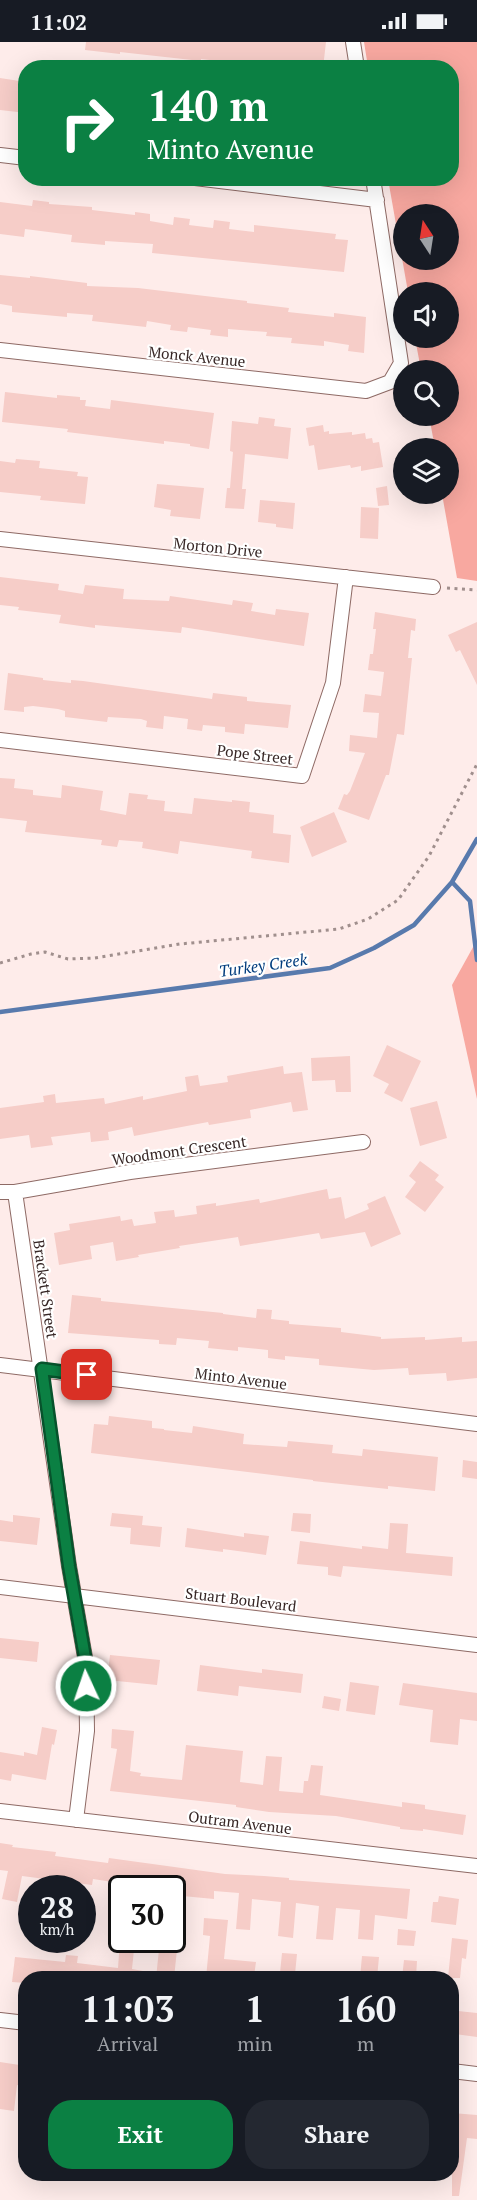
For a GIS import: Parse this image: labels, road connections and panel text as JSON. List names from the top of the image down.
{
  "streets": {
    "street": [
      "Monck Avenue",
      "Morton Drive",
      "Pope Street",
      "Woodmont Crescent",
      "Brackett Street",
      "Minto Avenue",
      "Stuart Boulevard",
      "Outram Avenue"
    ]
  },
  "crossings": [
    ["Morton Drive", "Pope Street"],
    ["Woodmont Crescent", "Brackett Street"],
    ["Brackett Street", "Minto Avenue"],
    ["Brackett Street", "Stuart Boulevard"],
    ["Brackett Street", "Outram Avenue"]
  ],
  "water": ["Turkey Creek"],
  "north": "top",
  "page": {
    "status": "11:02",
    "turn": ["140 m", "Minto Avenue"],
    "speed": "28 km/h",
    "limit": "30",
    "eta": [
      "11:03",
      "Arrival",
      "1",
      "min",
      "160",
      "m"
    ],
    "buttons": ["Exit", "Share"]
  }
}
